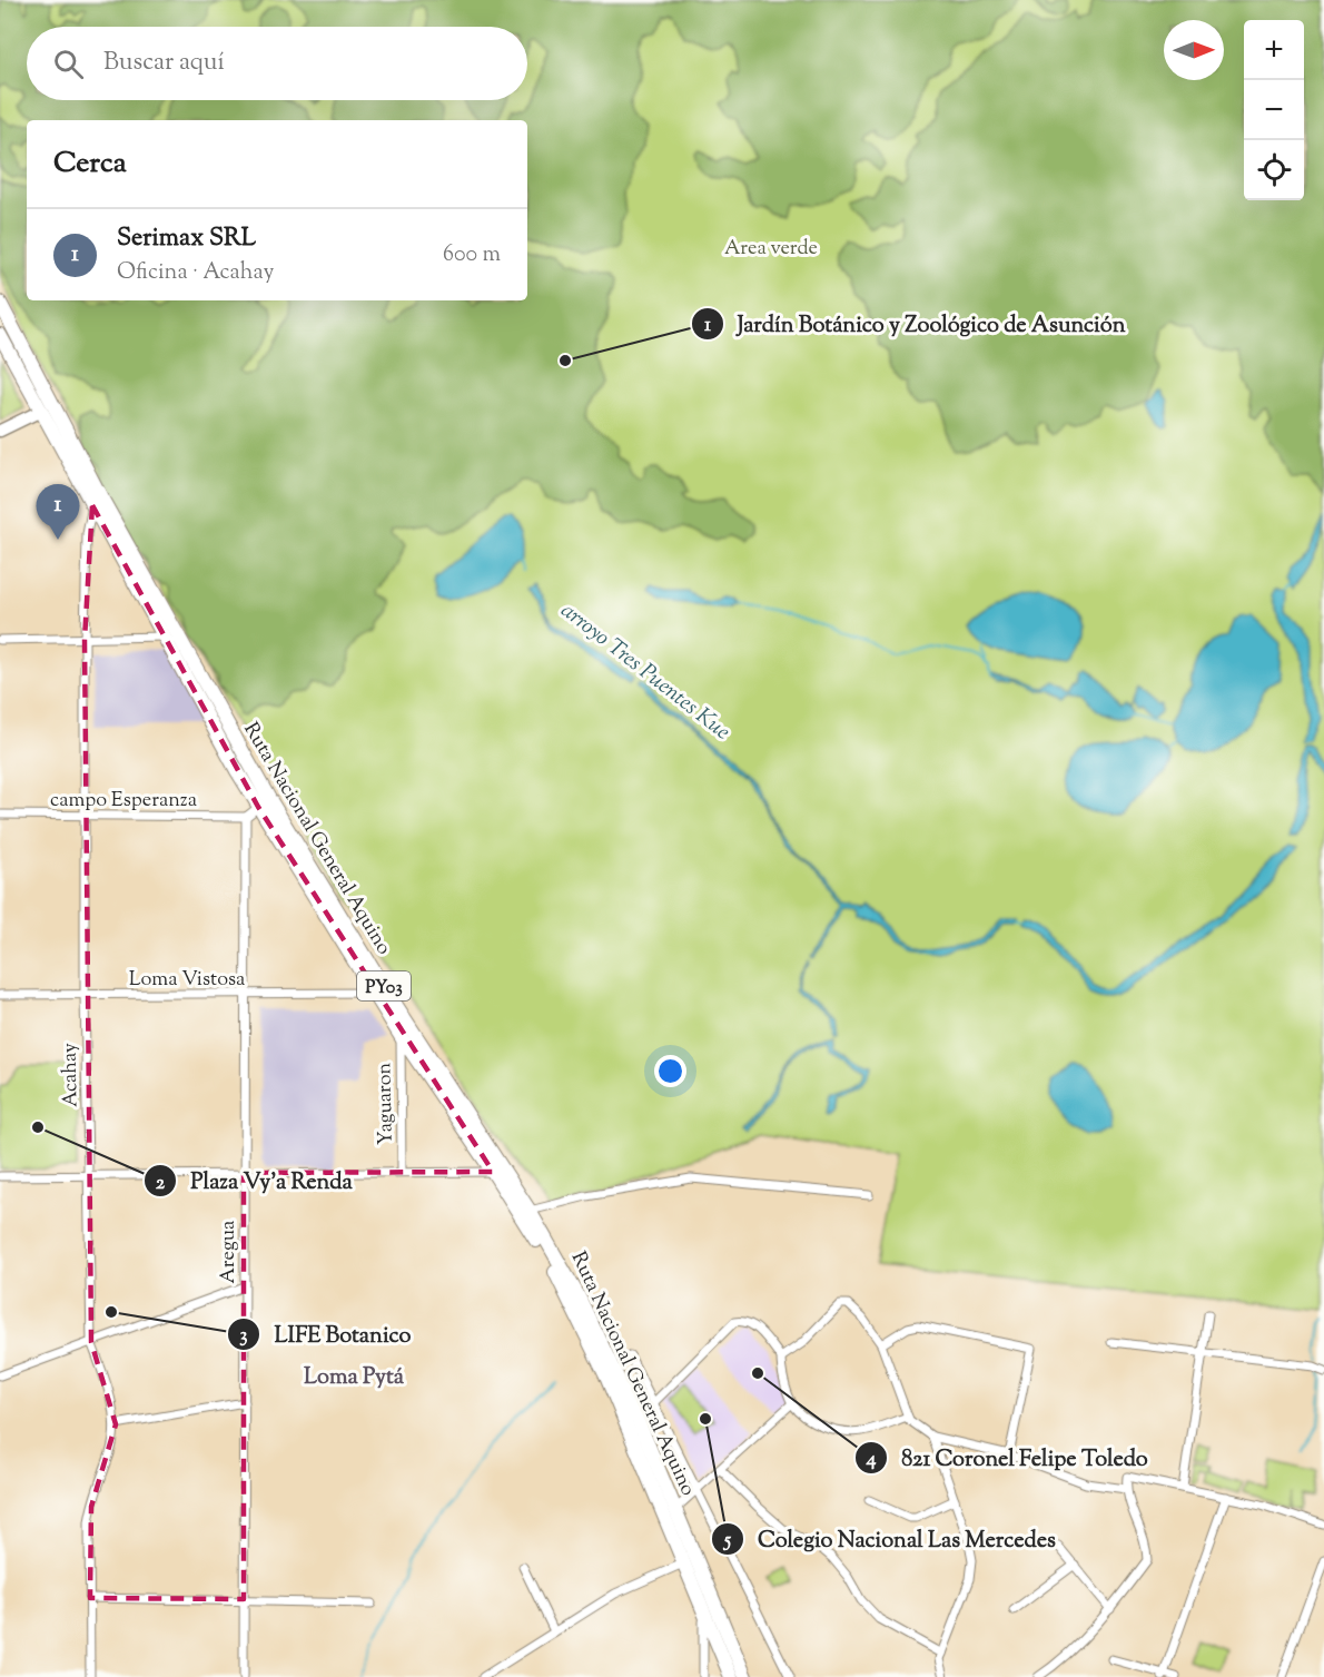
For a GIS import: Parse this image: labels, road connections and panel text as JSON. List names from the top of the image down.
{
  "streets": {
    "highway": ["Ruta Nacional General Aquino", "PY03"],
    "street": [
      "campo Esperanza",
      "Loma Vistosa",
      "Acahay",
      "Yaguaron",
      "Aregua"
    ]
  },
  "crossings": [
    ["campo Esperanza", "Acahay"],
    ["campo Esperanza", "Aregua"],
    ["Ruta Nacional General Aquino", "Loma Vistosa"],
    ["Ruta Nacional General Aquino", "Acahay"],
    ["Ruta Nacional General Aquino", "Yaguaron"],
    ["Loma Vistosa", "Acahay"],
    ["Loma Vistosa", "Aregua"]
  ],
  "districts": ["Loma Pytá"],
  "water": ["arroyo Tres Puentes Kue"],
  "parks": ["Area verde"],
  "places": [
    "Jardín Botánico y Zoológico de Asunción",
    "Plaza Vy'a Renda",
    "LIFE Botanico",
    "821 Coronel Felipe Toledo",
    "Colegio Nacional Las Mercedes"
  ],
  "north": "right",
  "page": {
    "map_buttons": ["+", "−"],
    "search": "Buscar aquí",
    "heading": "Cerca",
    "list": [
      {
        "mark": "1",
        "name": "Serimax SRL",
        "note": "Oficina · Acahay",
        "value": "600 m"
      }
    ],
    "pins": "1"
  }
}
